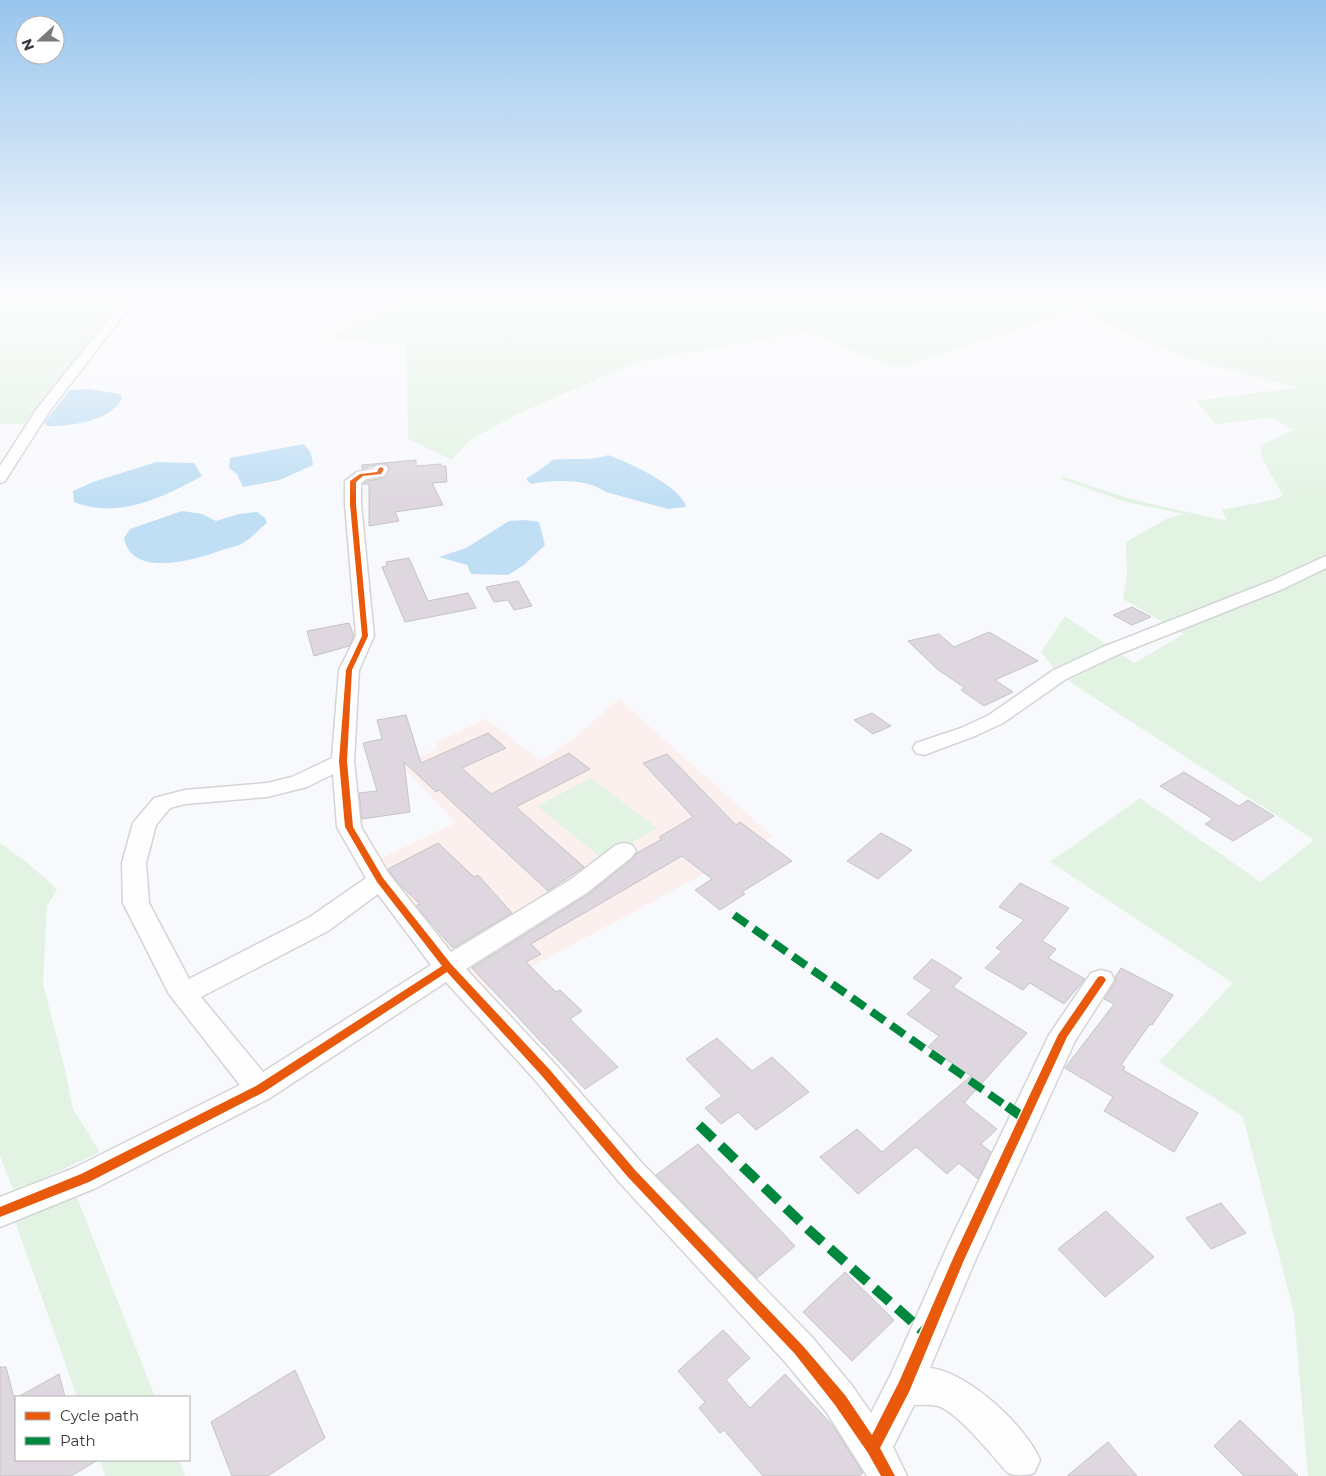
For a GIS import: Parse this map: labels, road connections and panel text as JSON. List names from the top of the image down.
{
  "legend": ["Cycle path", "Path"],
  "north": "left"
}
